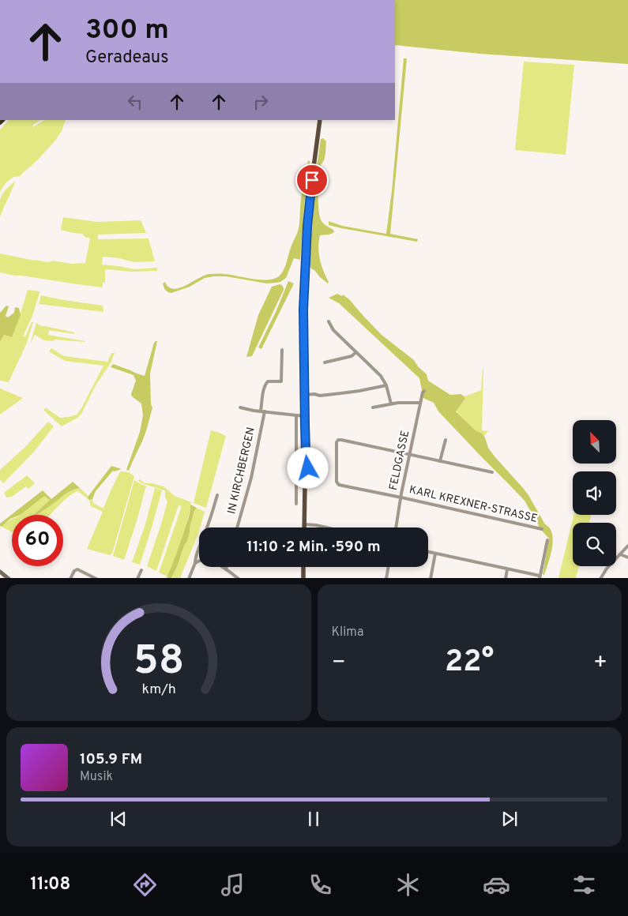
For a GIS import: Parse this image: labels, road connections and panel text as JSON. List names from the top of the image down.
{
  "streets": {
    "street": ["FELDGASSE", "IN KIRCHBERGEN", "KARL KREXNER-STRASSE"]
  },
  "crossings": [
    ["FELDGASSE", "KARL KREXNER-STRASSE"]
  ],
  "north": "top left",
  "page": {
    "turn": ["300 m", "Geradeaus"],
    "limit": "60",
    "trip": "11:10 · 2 Min. · 590 m",
    "tile": "Klima",
    "heat": ["−", "22°", "+"],
    "song": ["105.9 FM", "Musik"],
    "tabs": "11:08",
    "gauge": ["58", "km/h"]
  }
}
